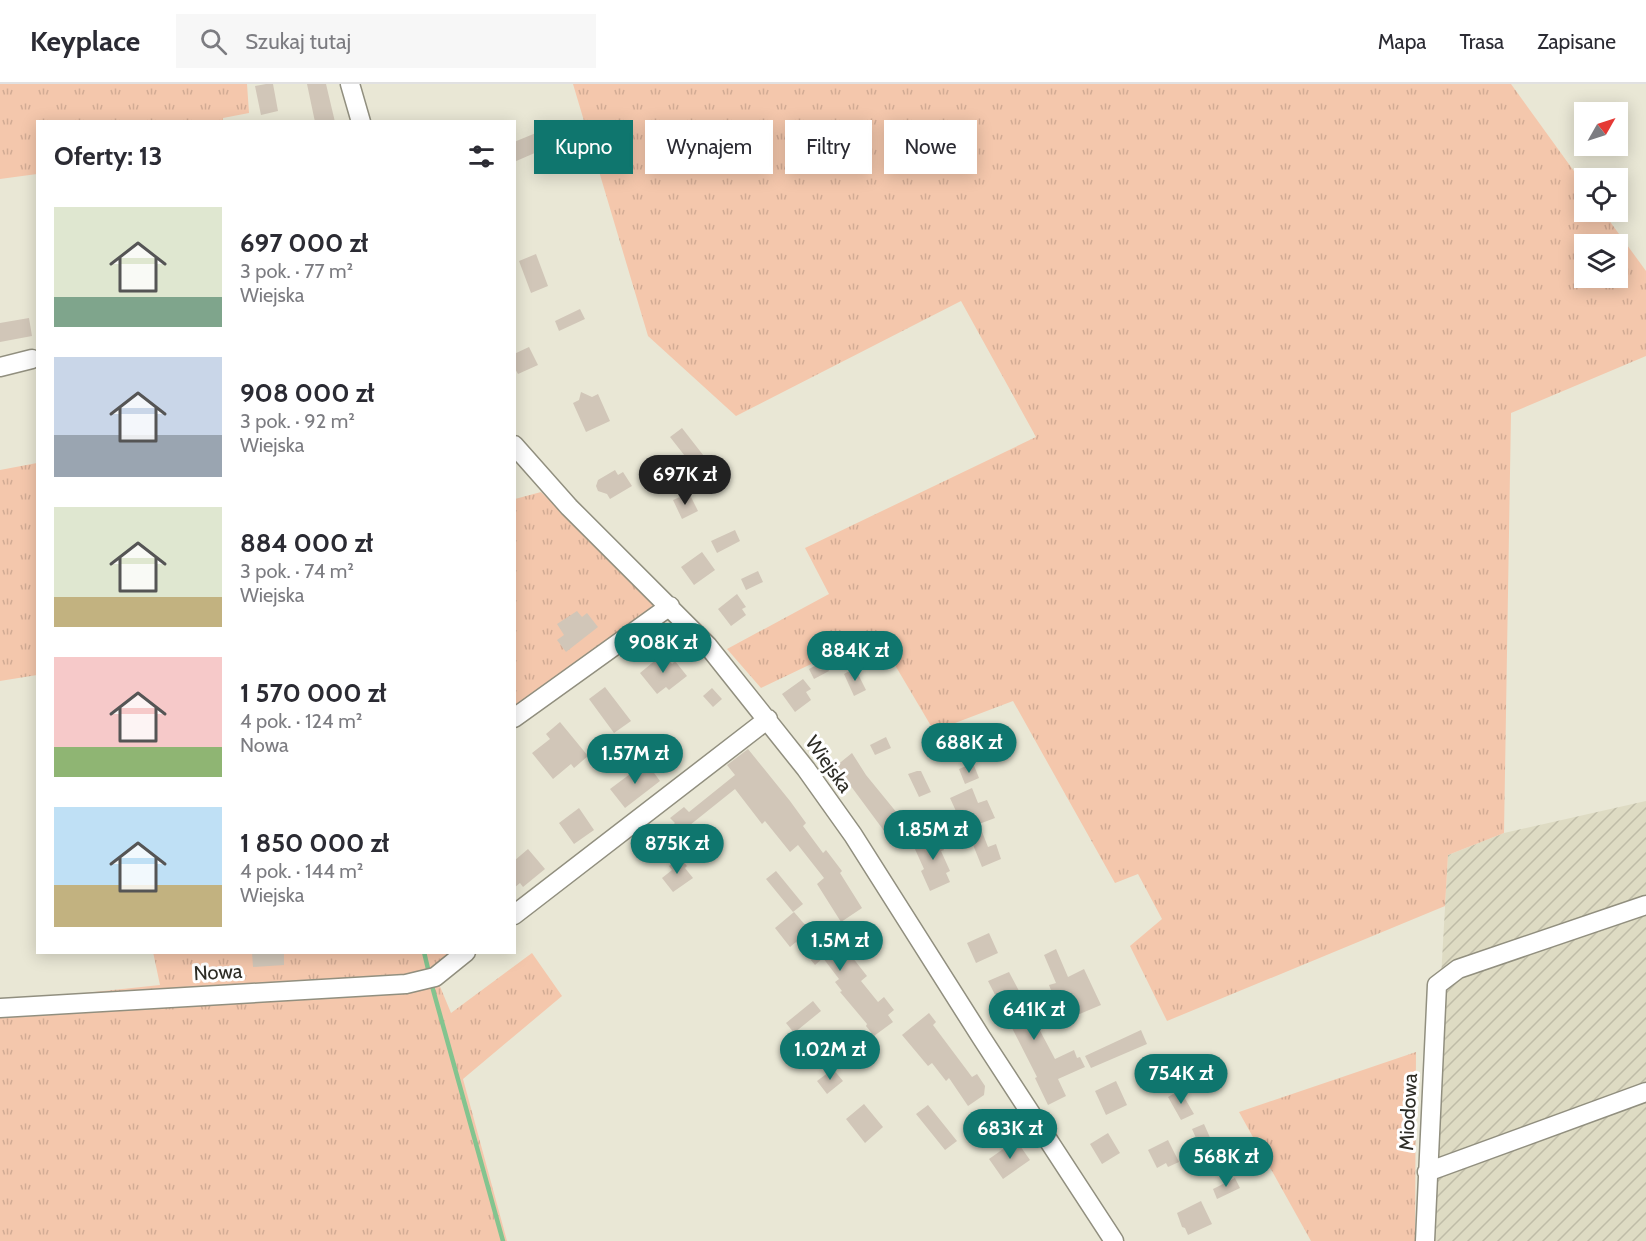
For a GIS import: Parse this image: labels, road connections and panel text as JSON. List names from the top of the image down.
{
  "streets": {
    "street": ["Wiejska", "Nowa", "Miodowa"]
  },
  "north": "top right",
  "page": {
    "header": "Keyplace",
    "search": "Szukaj tutaj",
    "nav": ["Mapa", "Trasa", "Zapisane"],
    "chip": [
      "Kupno",
      "Wynajem",
      "Filtry",
      "Nowe"
    ],
    "heading": "Oferty: 13",
    "list": [
      {
        "name": "697 000 zł",
        "note": "3 pok. · 77 m² · Wiejska"
      },
      {
        "name": "908 000 zł",
        "note": "3 pok. · 92 m² · Wiejska"
      },
      {
        "name": "884 000 zł",
        "note": "3 pok. · 74 m² · Wiejska"
      },
      {
        "name": "1 570 000 zł",
        "note": "4 pok. · 124 m² · Nowa"
      },
      {
        "name": "1 850 000 zł",
        "note": "4 pok. · 144 m² · Wiejska"
      }
    ],
    "price": [
      "697K zł",
      "908K zł",
      "884K zł",
      "688K zł",
      "1.57M zł",
      "1.85M zł",
      "875K zł",
      "1.5M zł",
      "641K zł",
      "1.02M zł",
      "754K zł",
      "683K zł",
      "568K zł"
    ]
  }
}
